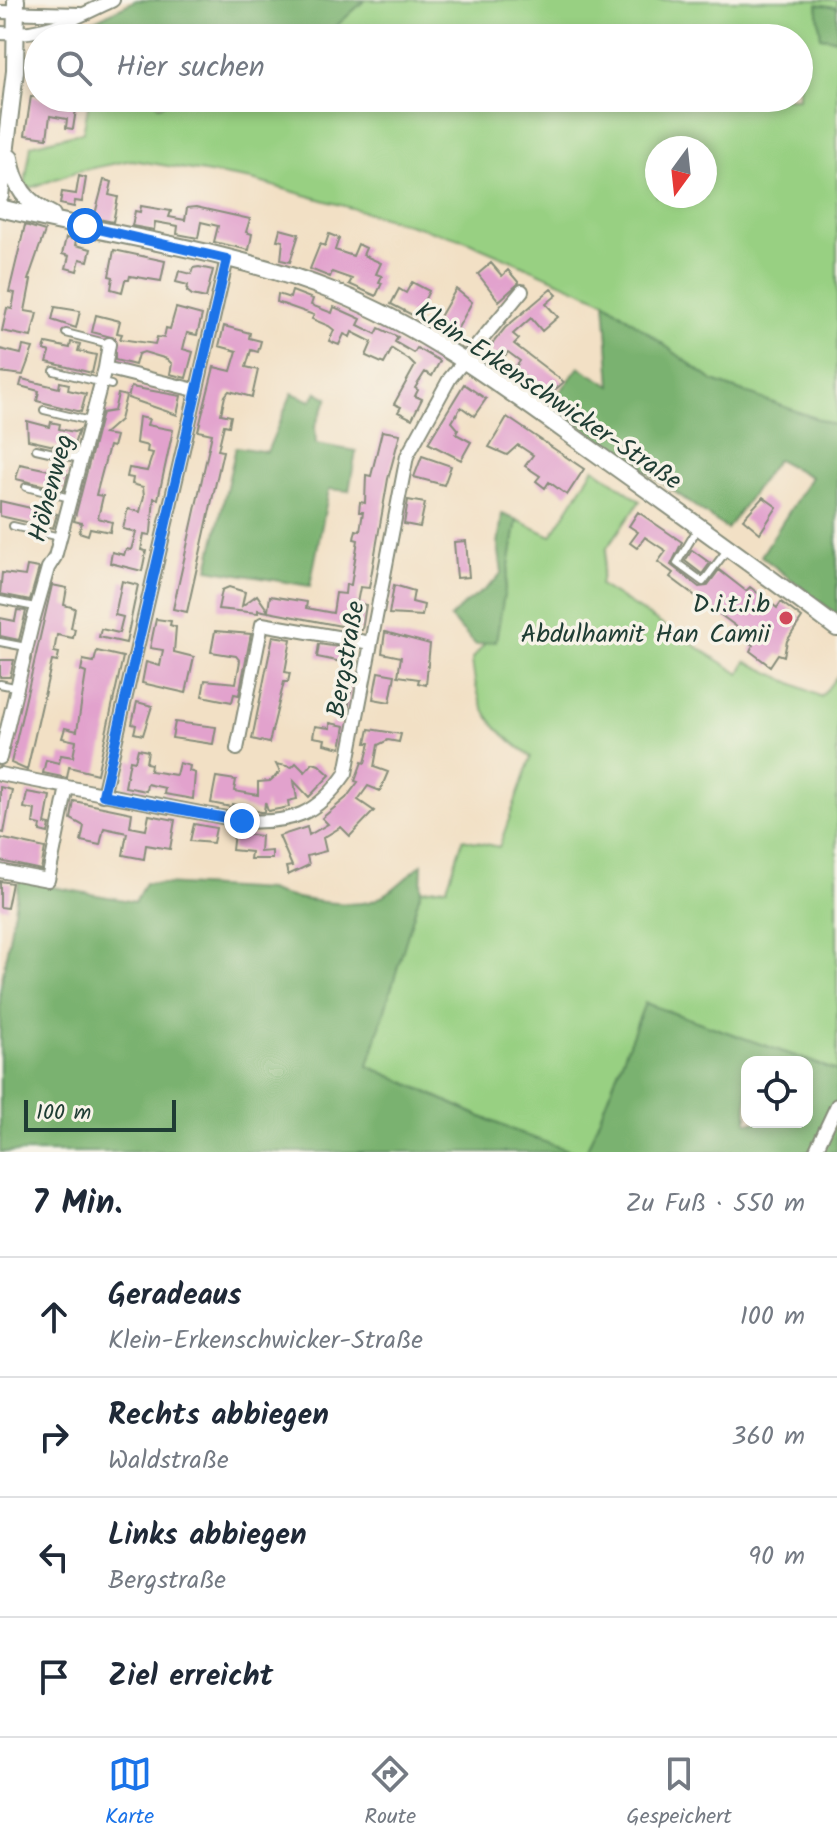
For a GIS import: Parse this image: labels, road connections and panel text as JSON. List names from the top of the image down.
{
  "streets": {
    "street": ["Klein-Erkenschwicker-Straße", "Höhenweg", "Bergstraße"]
  },
  "crossings": [
    ["Klein-Erkenschwicker-Straße", "Bergstraße"]
  ],
  "places": ["D.i.t.i.b Abdulhamit Han Camii"],
  "scale_bar": "100 m",
  "north": "bottom",
  "page": {
    "search": "Hier suchen",
    "scale": "100 m",
    "heading": ["7 Min.", "Zu Fuß · 550 m"],
    "list": [
      ["Geradeaus", "Klein-Erkenschwicker-Straße", "100 m"],
      ["Rechts abbiegen", "Waldstraße", "360 m"],
      ["Links abbiegen", "Bergstraße", "90 m"],
      "Ziel erreicht"
    ],
    "nav": ["Karte", "Route", "Gespeichert"]
  }
}
